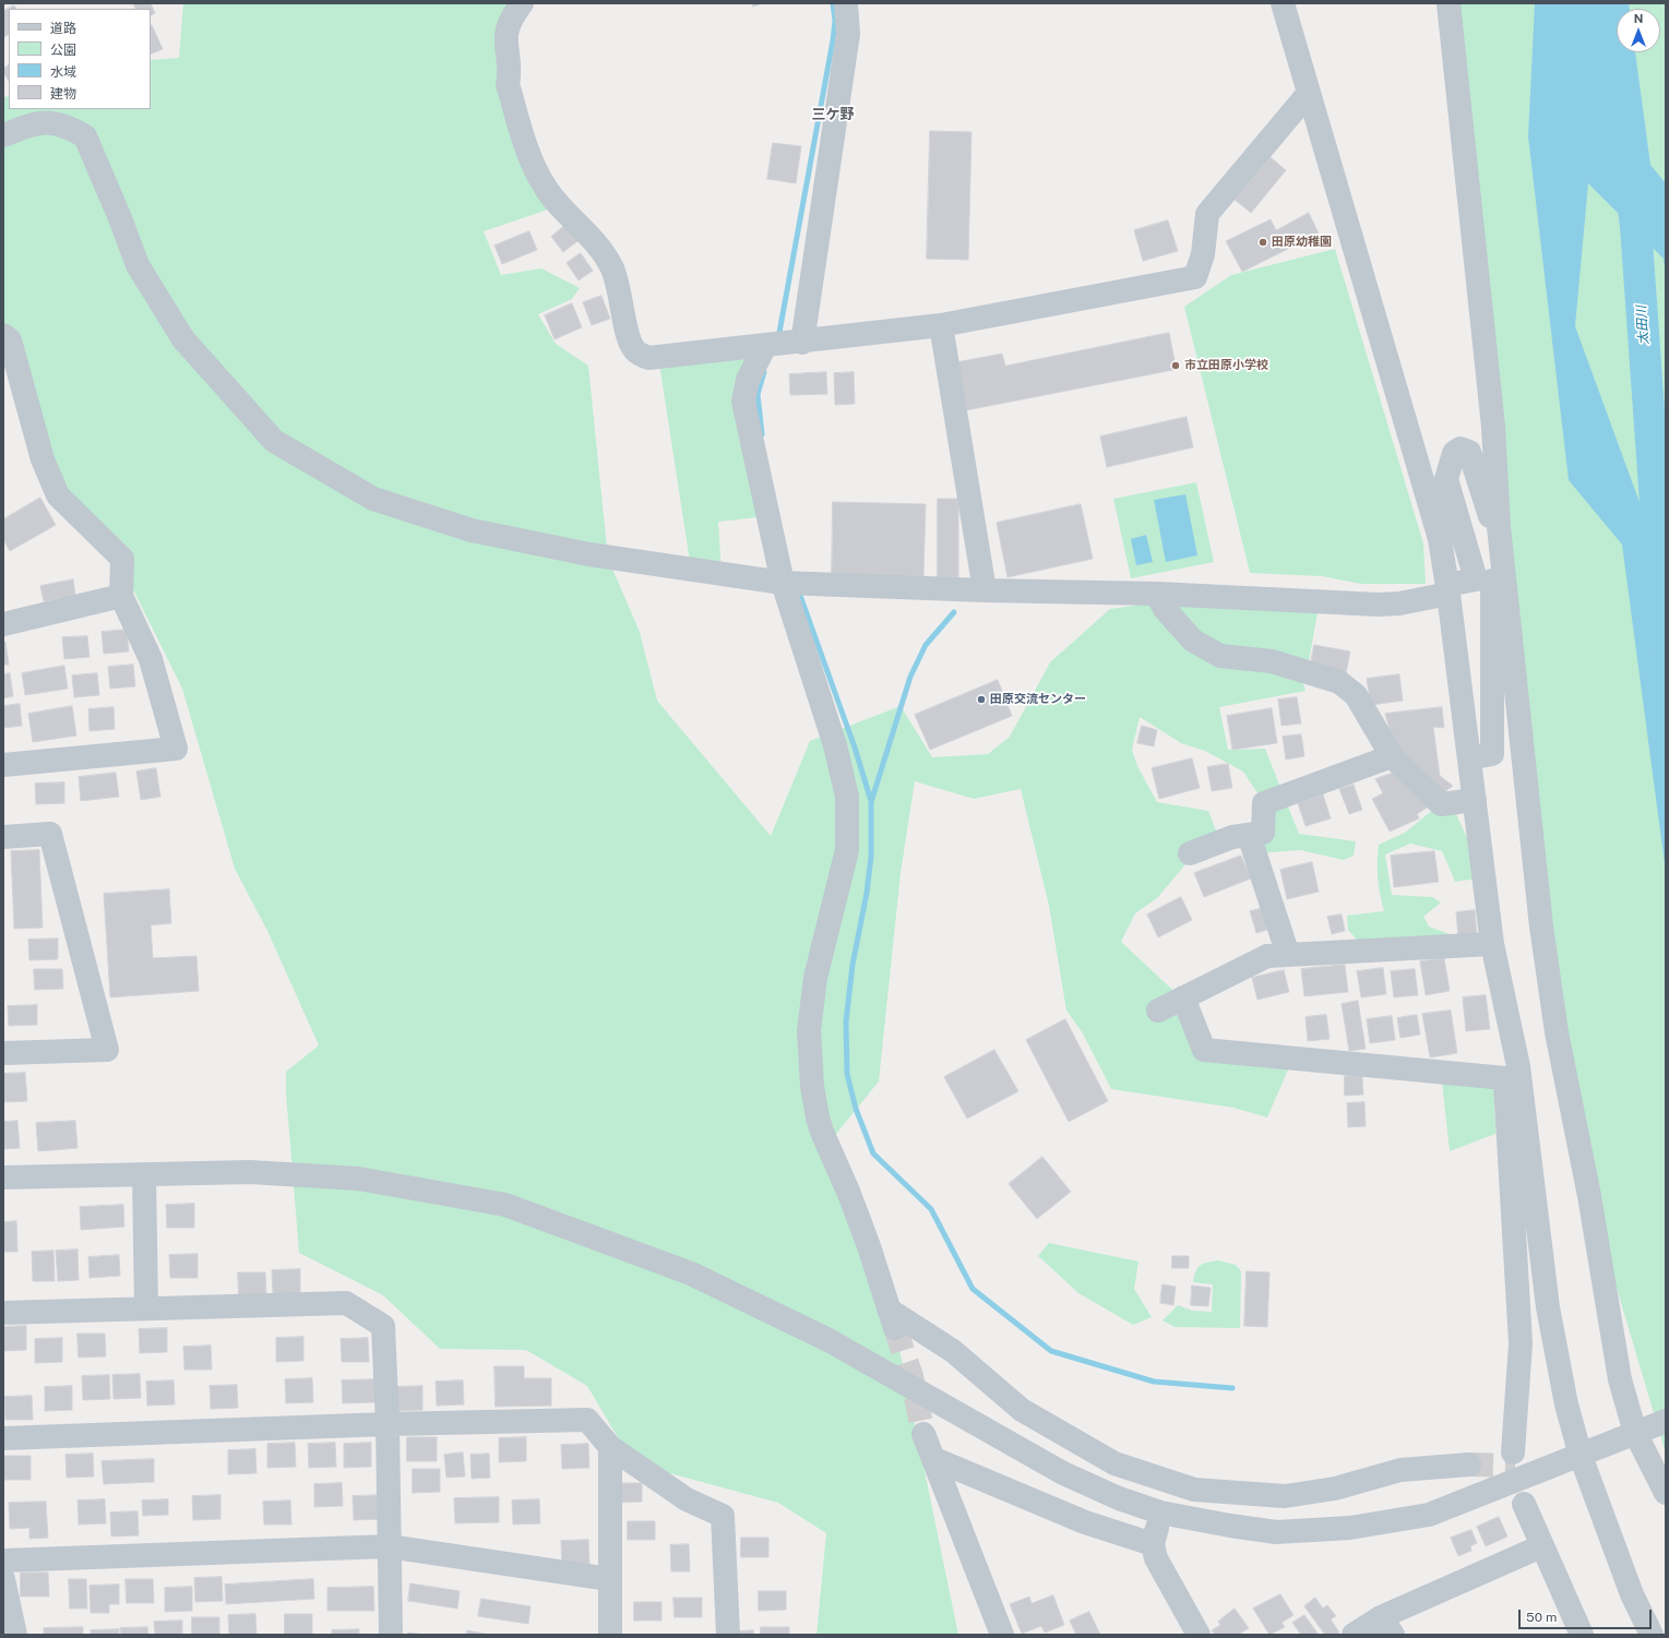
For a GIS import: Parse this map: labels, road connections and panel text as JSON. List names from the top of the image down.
{
  "districts": ["三ケ野"],
  "water": ["太田川"],
  "places": ["田原幼稚園", "市立田原小学校", "田原交流センター"],
  "legend": [
    "道路",
    "公園",
    "水域",
    "建物"
  ],
  "scale_bar": "50 m",
  "north": "top"
}
